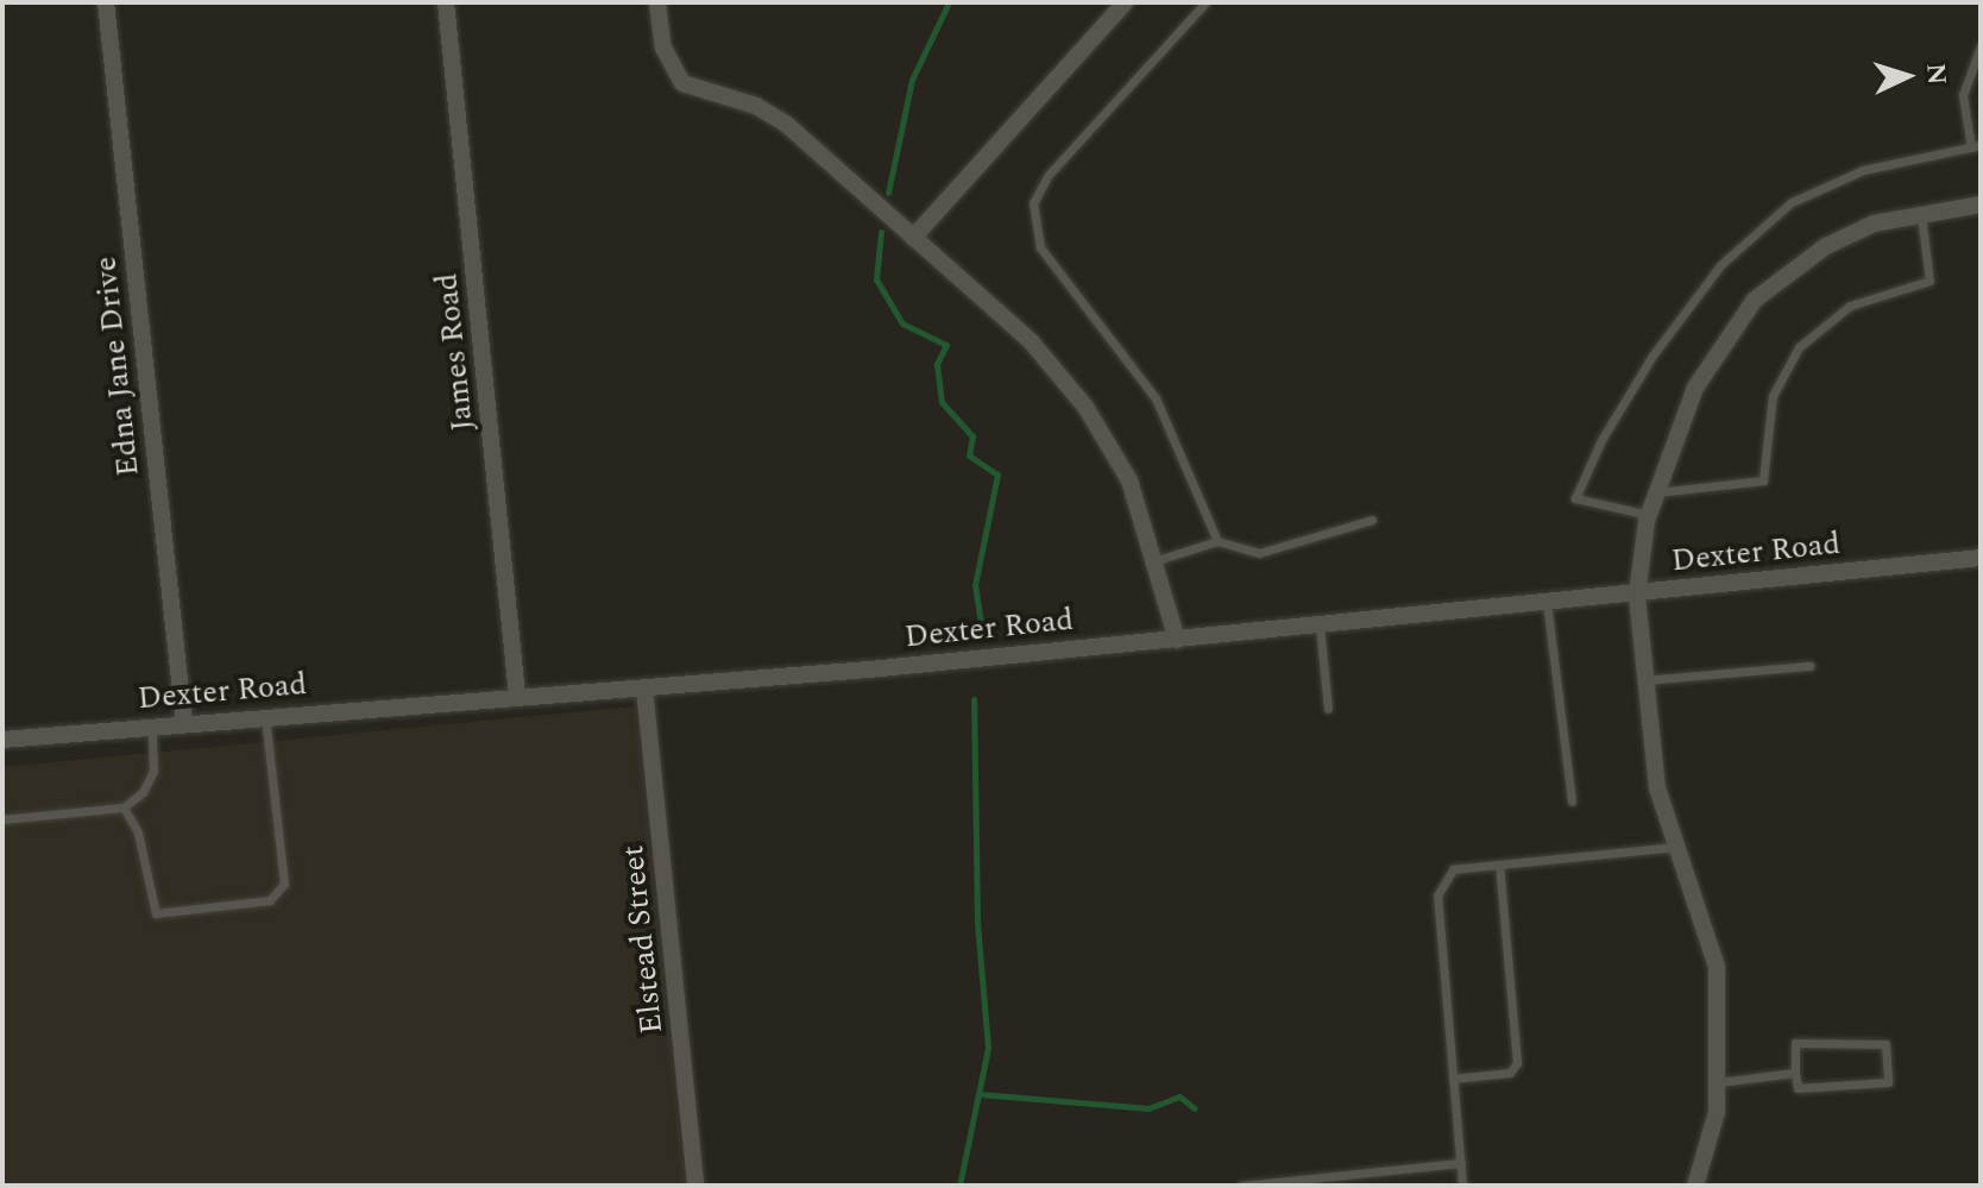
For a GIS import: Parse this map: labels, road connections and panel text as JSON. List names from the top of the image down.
{
  "streets": {
    "street": [
      "James Road",
      "Edna Jane Drive",
      "Dexter Road",
      "Elstead Street"
    ]
  },
  "crossings": [
    ["James Road", "Dexter Road"],
    ["Edna Jane Drive", "Dexter Road"],
    ["Dexter Road", "Elstead Street"]
  ],
  "north": "right"
}
